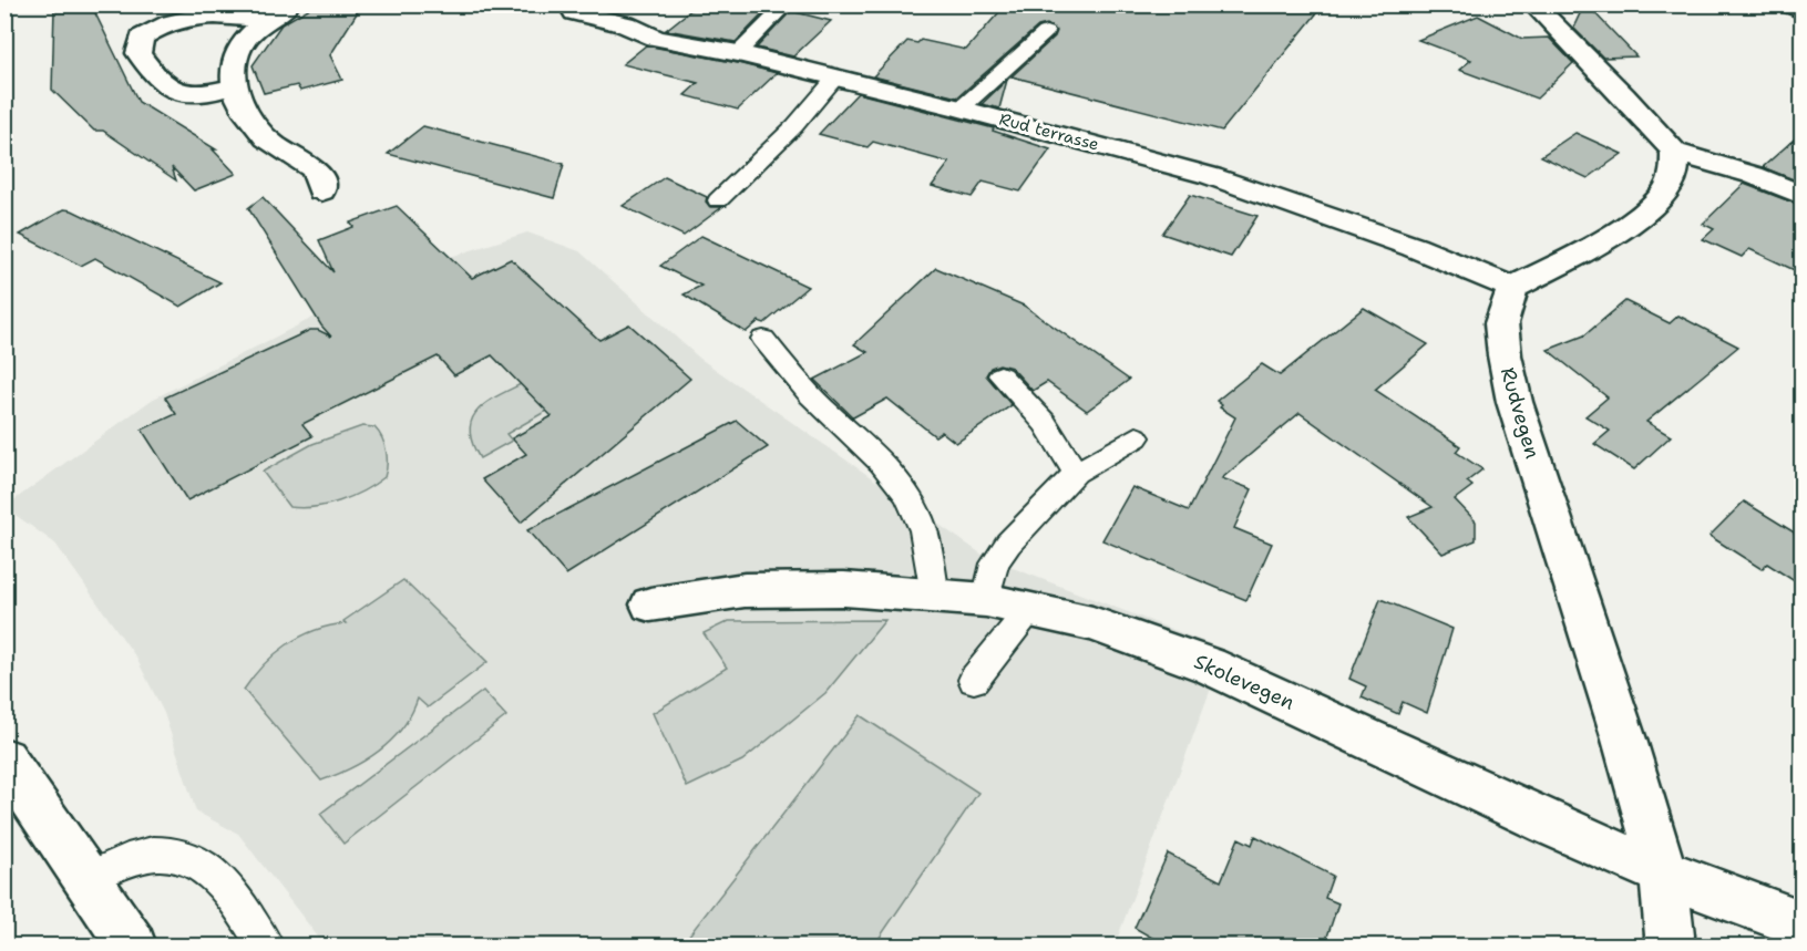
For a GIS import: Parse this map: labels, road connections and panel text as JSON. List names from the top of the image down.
{
  "streets": {
    "street": ["Rud terrasse", "Rudvegen", "Skolevegen"]
  },
  "crossings": [
    ["Rud terrasse", "Rudvegen"],
    ["Rudvegen", "Skolevegen"]
  ]
}
